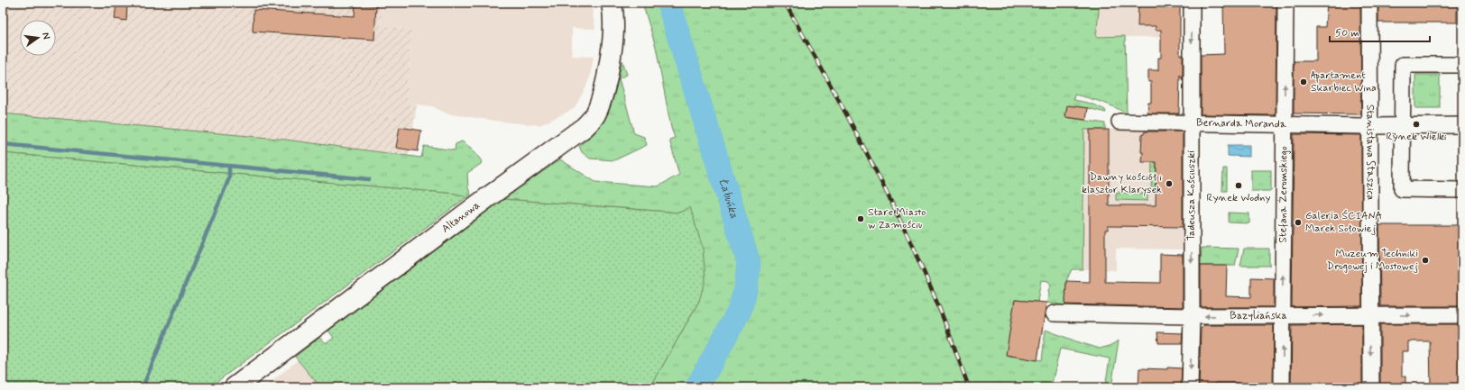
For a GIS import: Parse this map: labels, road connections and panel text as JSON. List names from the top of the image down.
{
  "streets": {
    "street": [
      "Bernarda Moranda",
      "Stanisława Staszica",
      "Stefana Żeromskiego",
      "Tadeusza Kościuszki",
      "Altanowa",
      "Bazyliańska"
    ]
  },
  "crossings": [
    ["Bernarda Moranda", "Stanisława Staszica"],
    ["Bernarda Moranda", "Stefana Żeromskiego"],
    ["Bernarda Moranda", "Tadeusza Kościuszki"],
    ["Stanisława Staszica", "Bazyliańska"],
    ["Stefana Żeromskiego", "Bazyliańska"],
    ["Tadeusza Kościuszki", "Bazyliańska"]
  ],
  "one_way": ["Stefana Żeromskiego", "Tadeusza Kościuszki"],
  "water": ["Łabuńka"],
  "places": [
    "Apartament Skarbiec Wina",
    "Rynek Wielki",
    "Dawny kościół i klasztor Klarysek",
    "Rynek Wodny",
    "Stare Miasto w Zamościu",
    "Galeria ŚCIANA Marek Sołowiej",
    "Muzeum Techniki Drogowej i Mostowej"
  ],
  "scale_bar": "50 m",
  "north": "right"
}
